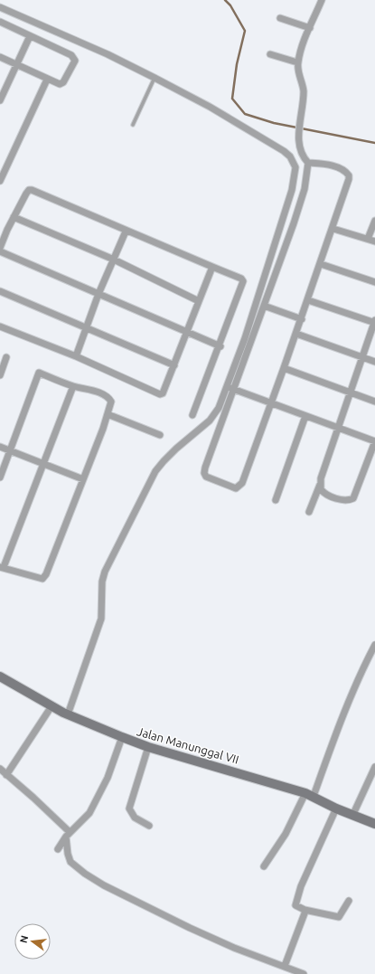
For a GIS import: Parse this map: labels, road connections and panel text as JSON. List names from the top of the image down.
{
  "streets": {
    "street": ["Jalan Manunggal VII"]
  },
  "north": "left"
}
